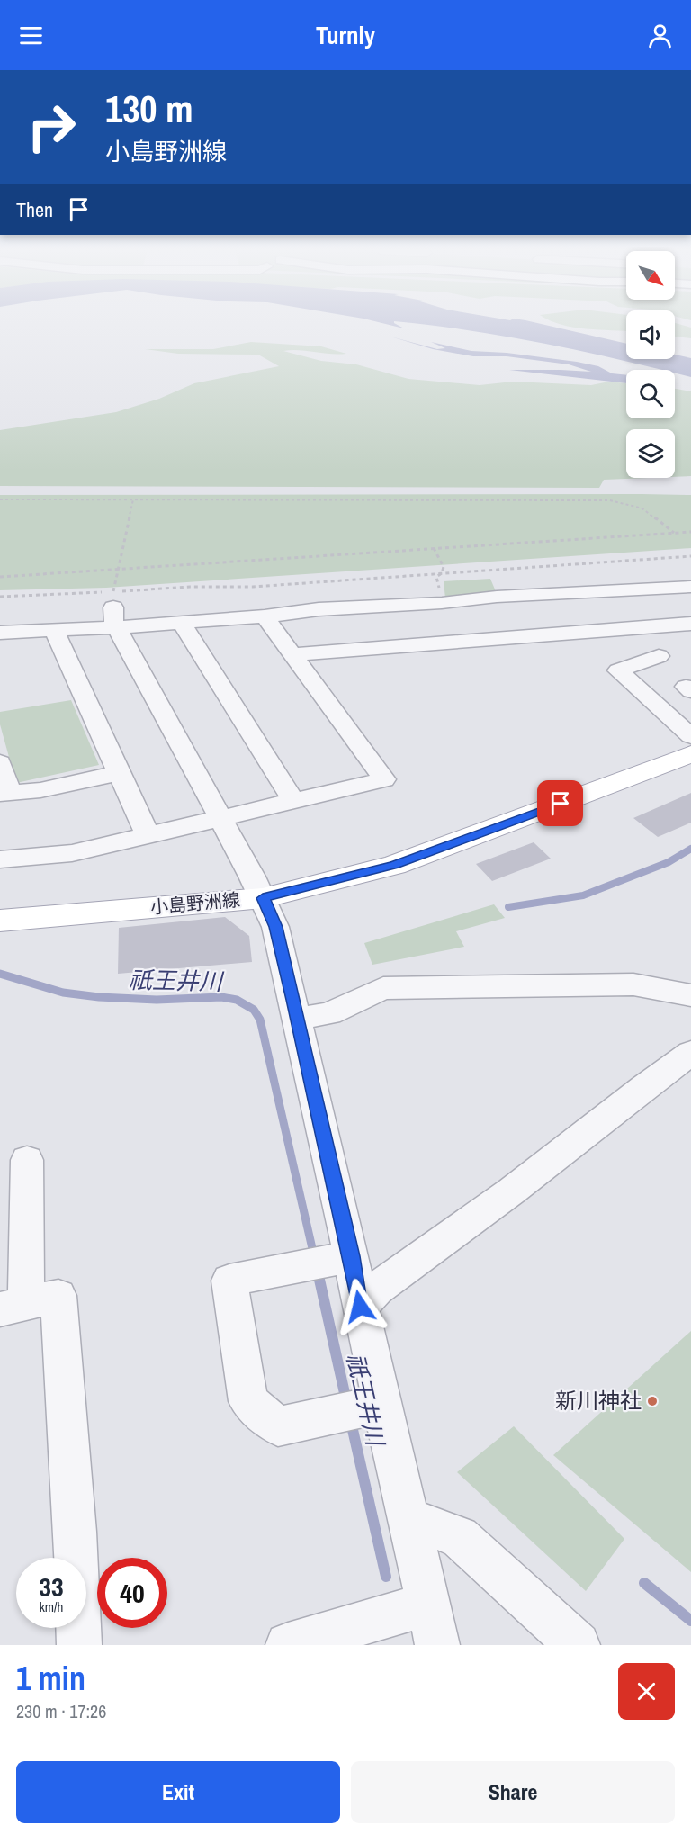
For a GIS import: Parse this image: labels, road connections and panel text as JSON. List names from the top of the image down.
{
  "streets": {
    "main road": ["小島野洲線"]
  },
  "water": ["祇王井川"],
  "places": ["新川神社"],
  "north": "bottom right",
  "page": {
    "header": "Turnly",
    "turn": ["130 m", "小島野洲線"],
    "then": "Then",
    "speed": "33 km/h",
    "limit": "40",
    "heading": ["1 min", "230 m · 17:26"],
    "buttons": ["Exit", "Share"]
  }
}
